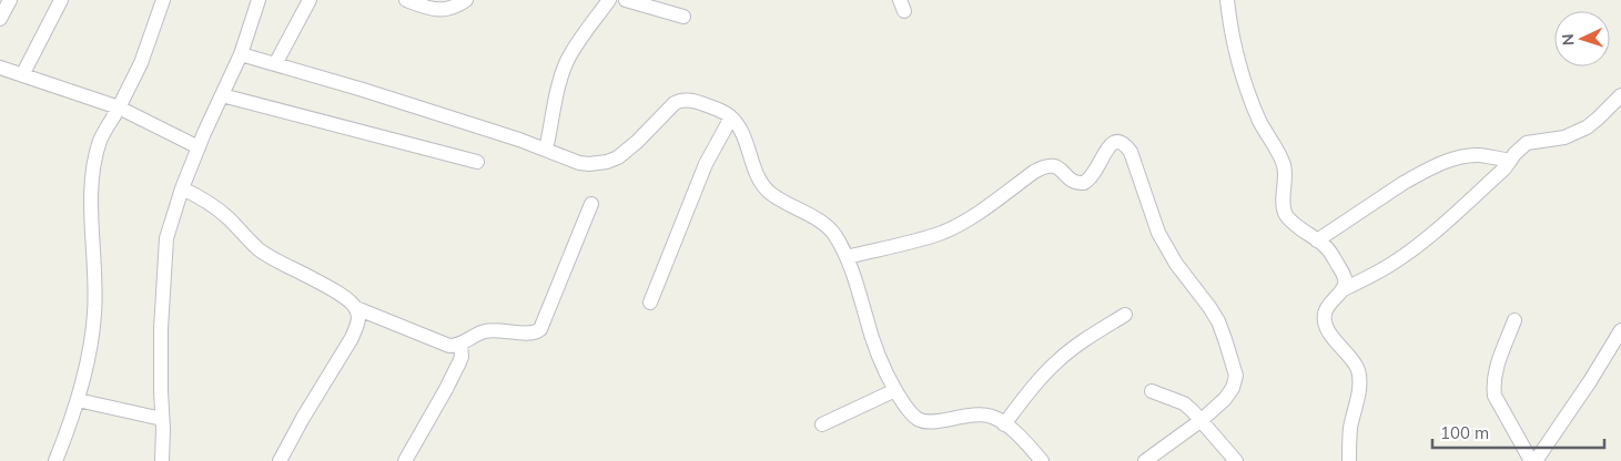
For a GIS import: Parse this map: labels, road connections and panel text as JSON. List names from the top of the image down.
{
  "scale_bar": "100 m",
  "north": "left"
}
